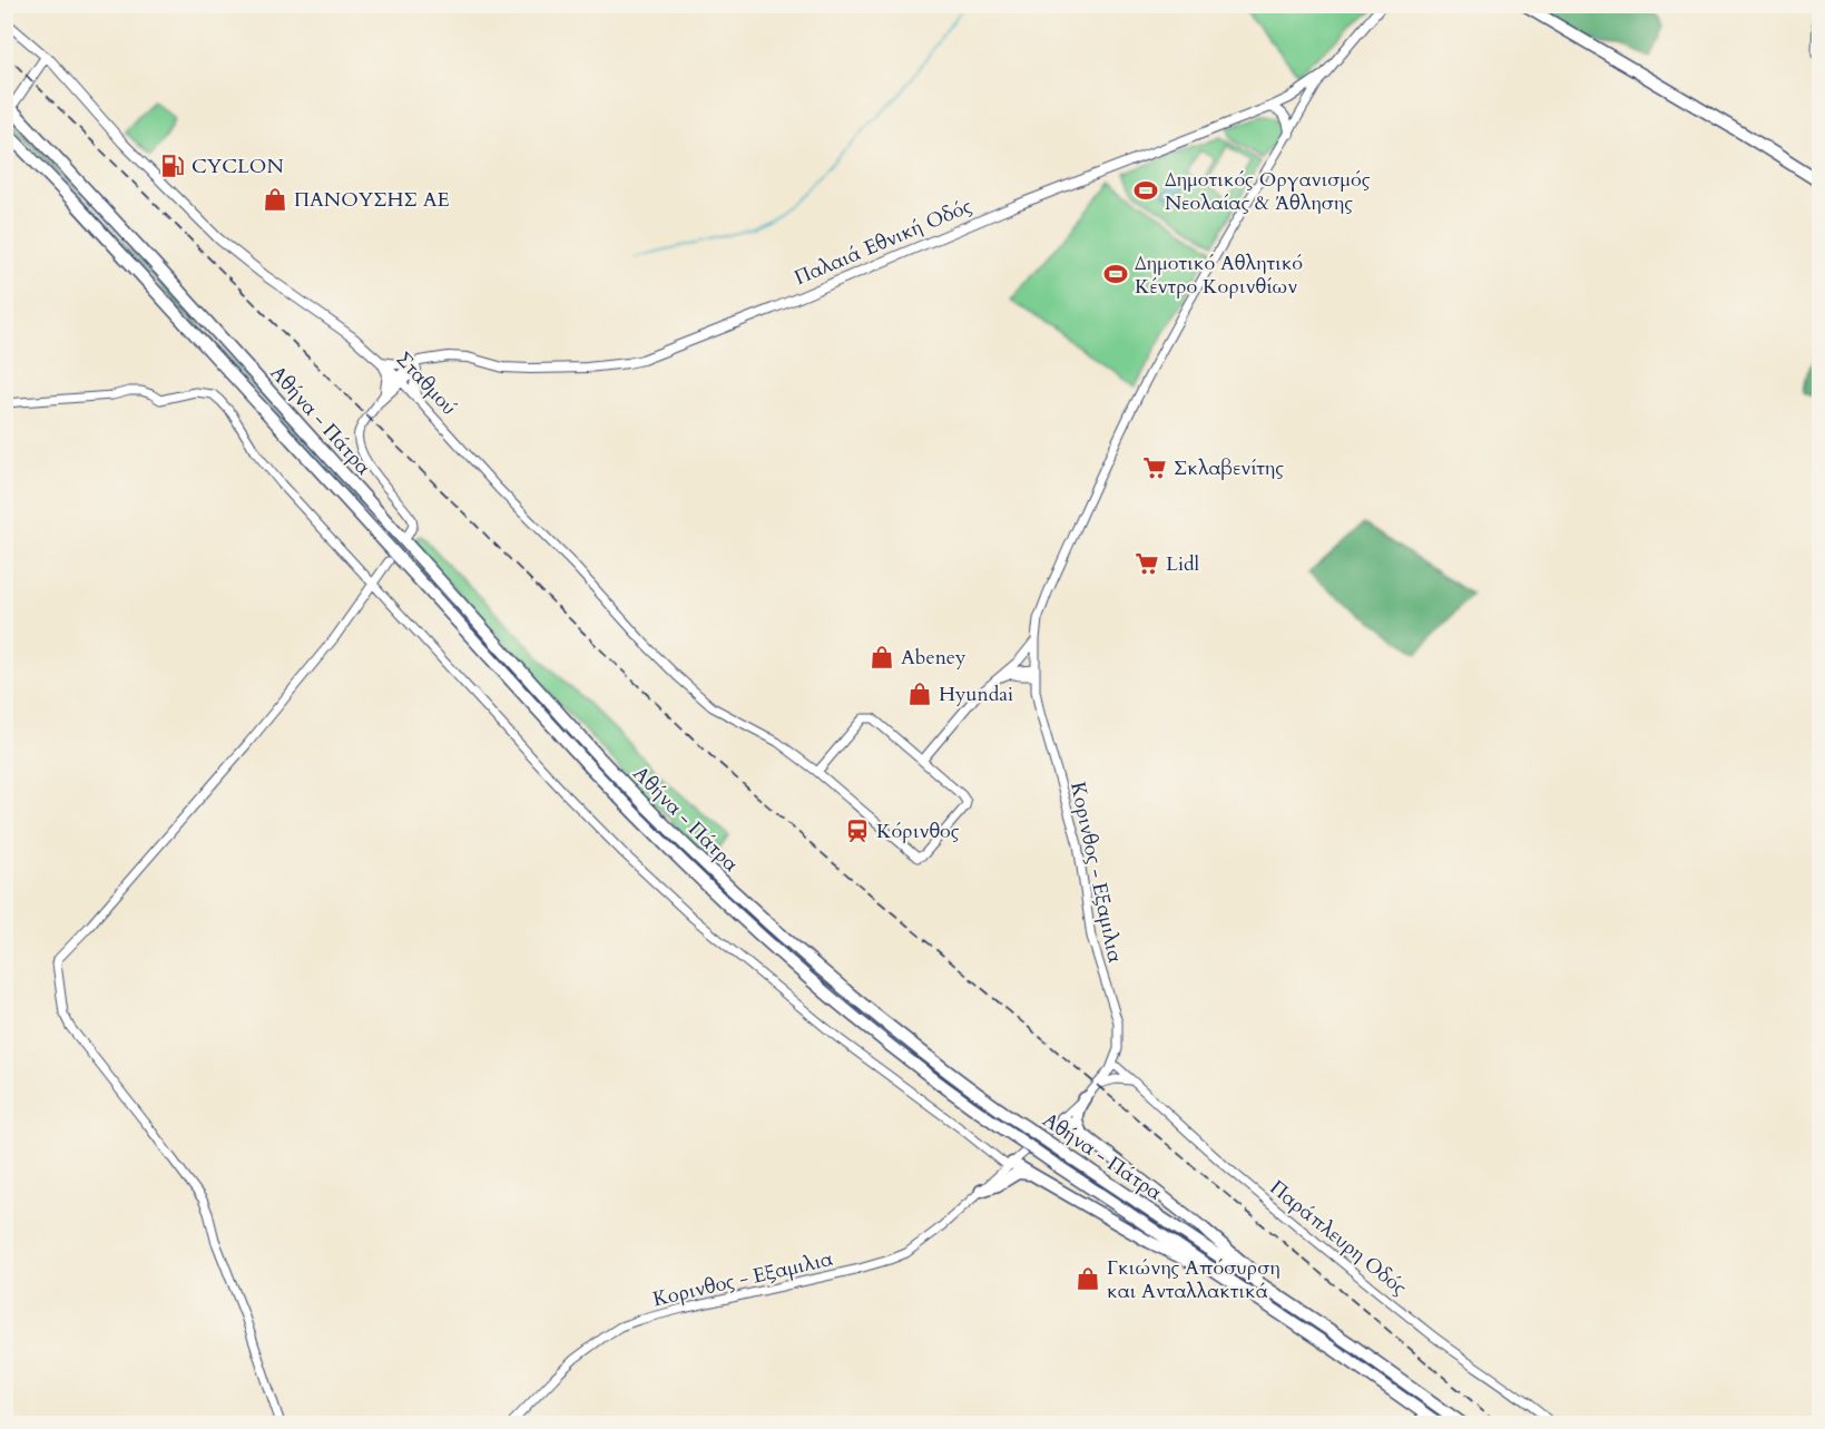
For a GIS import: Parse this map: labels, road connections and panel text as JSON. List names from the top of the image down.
{
  "streets": {
    "highway": ["Αθήνα - Πάτρα"],
    "main road": ["Παλαιά Εθνική Οδός", "Σταθμού"],
    "street": ["Κορινθος - Εξαμιλια", "Παράπλευρη Οδός"]
  },
  "crossings": [
    ["Παλαιά Εθνική Οδός", "Σταθμού"],
    ["Παλαιά Εθνική Οδός", "Κορινθος - Εξαμιλια"],
    ["Κορινθος - Εξαμιλια", "Παράπλευρη Οδός"]
  ],
  "places": {
    "fuel station": ["CYCLON"],
    "sports": ["Δημοτικός Οργανισμός Νεολαίας & Άθλησης", "Δημοτικό Αθλητικό Κέντρο Κορινθίων"],
    "shop": [
      "ΠΑΝΟΥΣΗΣ ΑΕ",
      "Abeney",
      "Hyundai",
      "Γκιώνης Απόσυρση και Ανταλλακτικά"
    ],
    "supermarket": ["Σκλαβενίτης", "Lidl"],
    "station": ["Κόρινθος"]
  }
}
